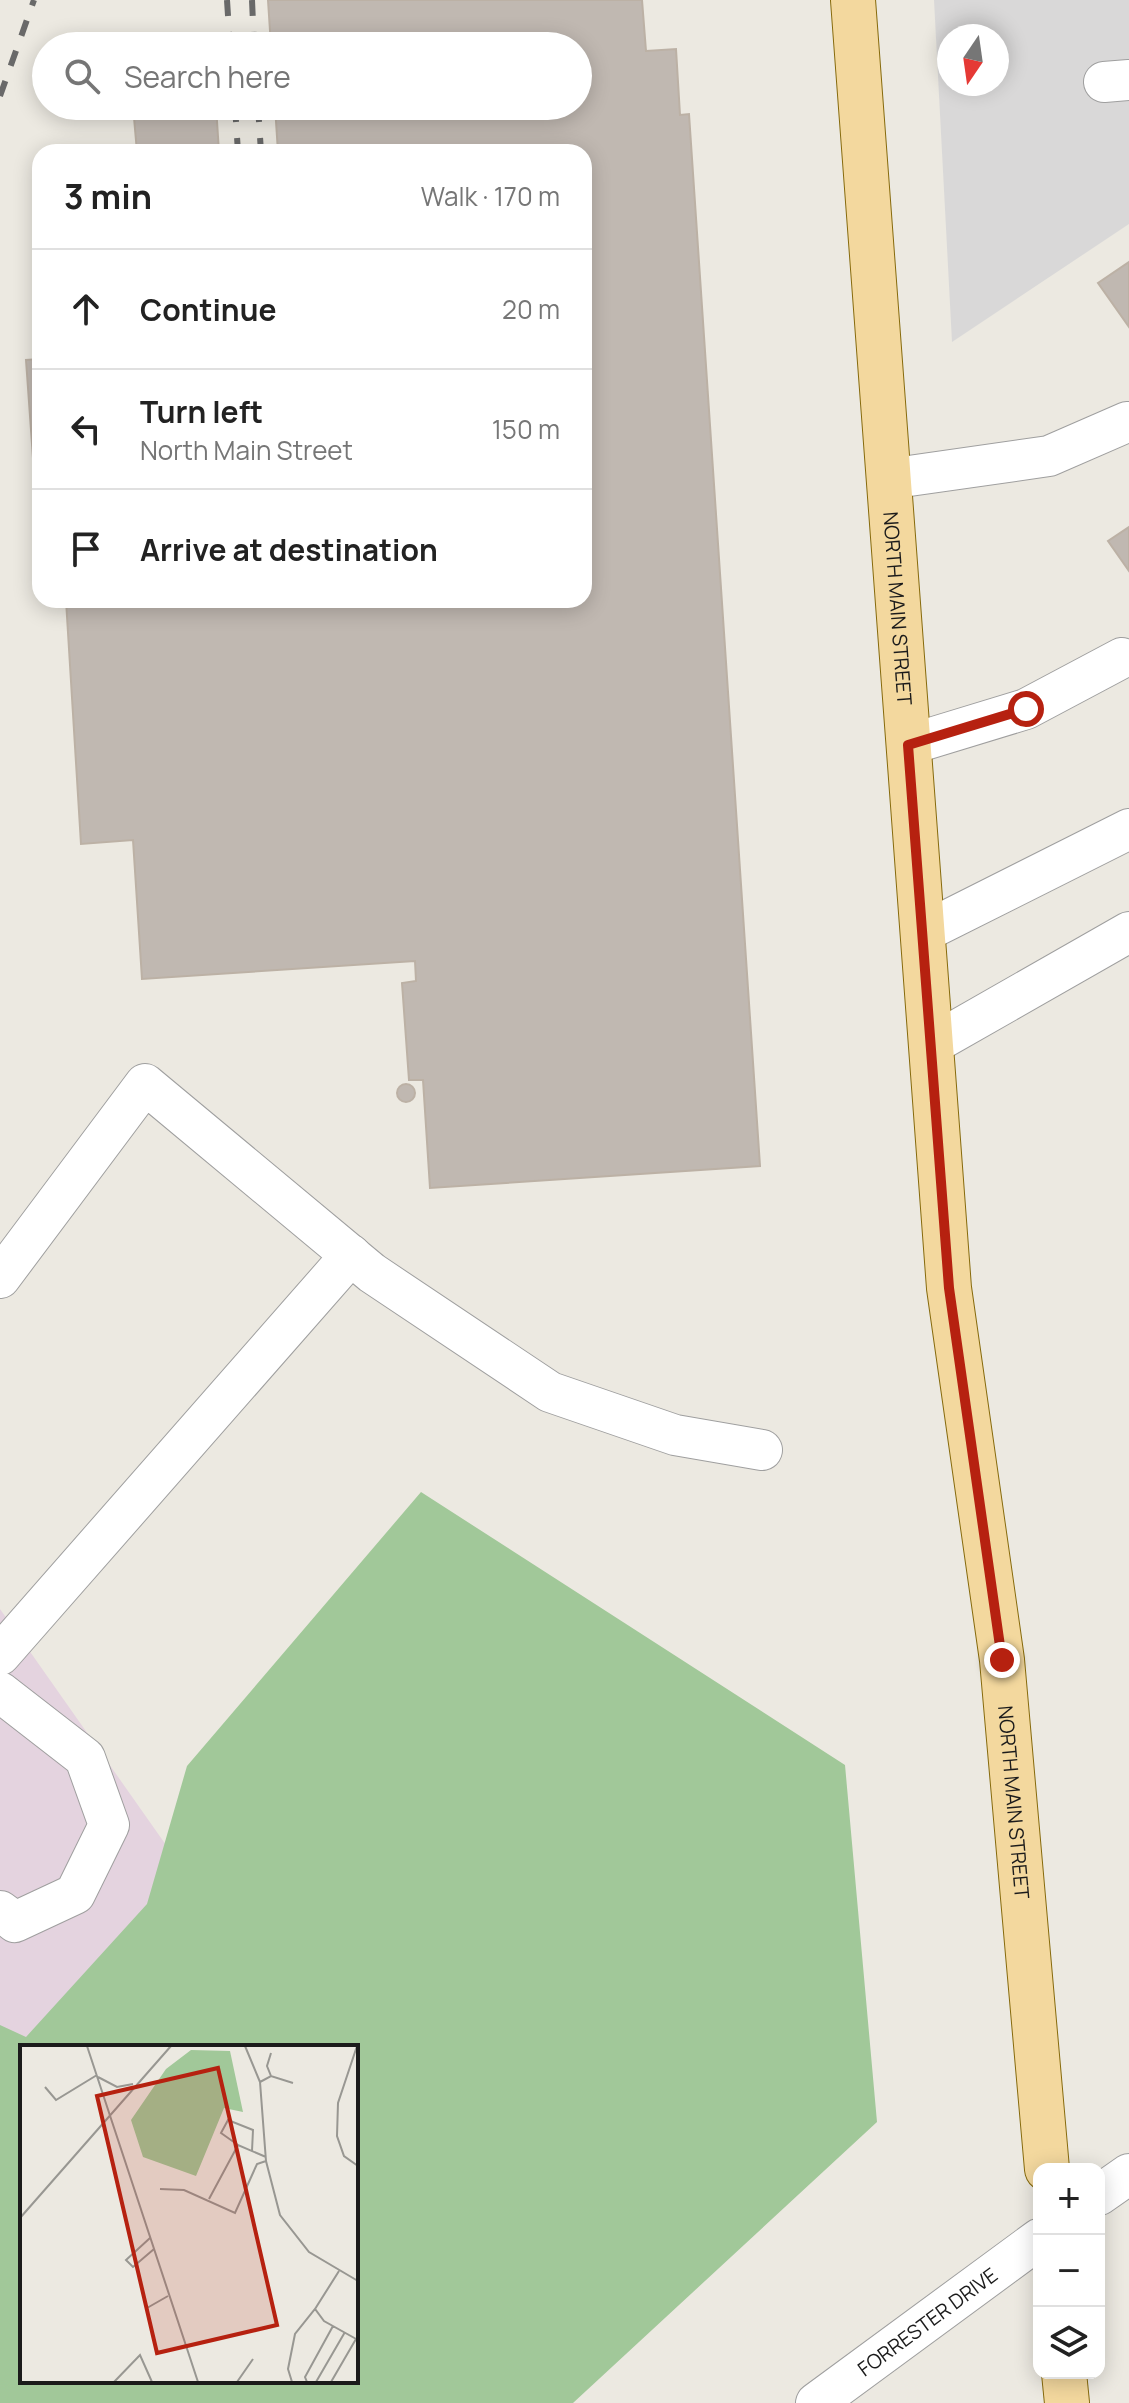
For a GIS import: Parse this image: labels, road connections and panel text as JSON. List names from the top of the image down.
{
  "streets": {
    "main road": ["NORTH MAIN STREET"],
    "street": ["FORRESTER DRIVE"]
  },
  "north": "bottom",
  "page": {
    "search": "Search here",
    "heading": ["3 min", "Walk · 170 m"],
    "list": [
      ["Continue", "20 m"],
      ["Turn left", "North Main Street", "150 m"],
      "Arrive at destination"
    ],
    "map_buttons": ["+", "−"]
  }
}
